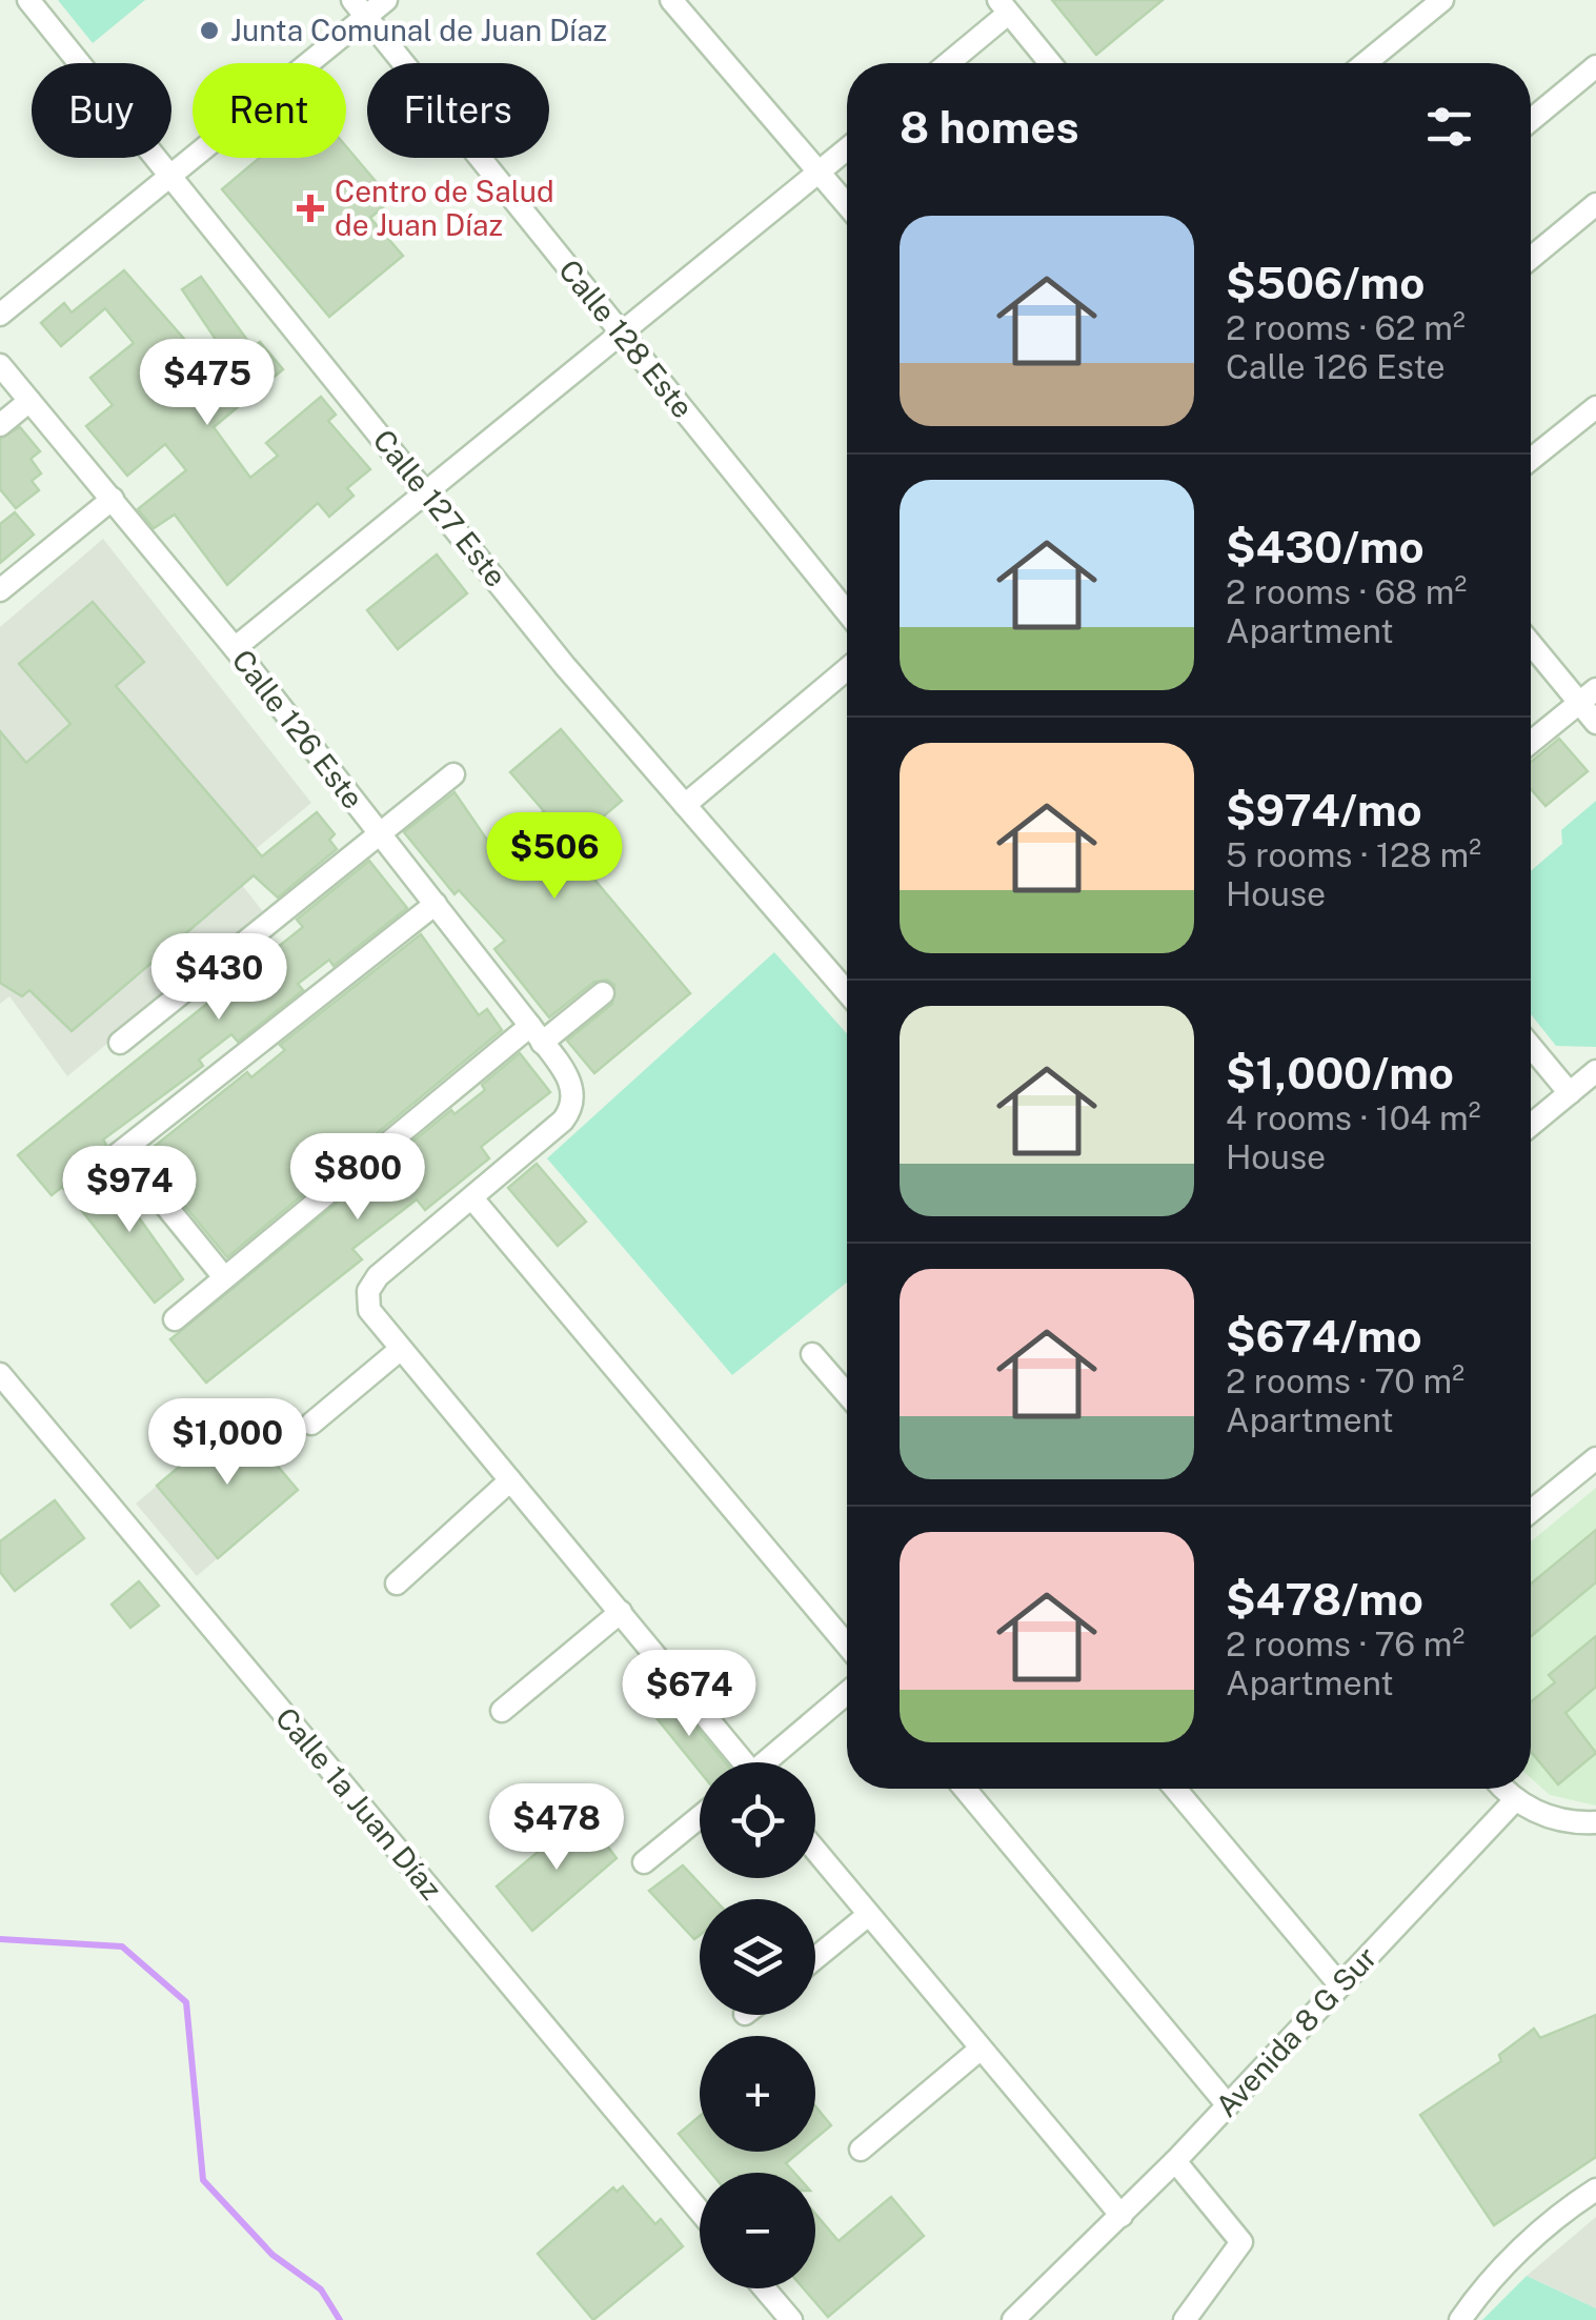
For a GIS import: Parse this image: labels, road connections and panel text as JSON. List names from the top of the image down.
{
  "streets": {
    "street": [
      "Calle 128 Este",
      "Calle 127 Este",
      "Calle 126 Este",
      "Calle 1a Juan Díaz",
      "Avenida 8 G Sur"
    ]
  },
  "places": {
    "other": ["Junta Comunal de Juan Díaz"],
    "health": ["Centro de Salud de Juan Díaz"]
  },
  "page": {
    "chip": ["Buy", "Rent", "Filters"],
    "heading": "8 homes",
    "list": [
      {
        "name": "$506/mo",
        "note": "2 rooms · 62 m² · Calle 126 Este"
      },
      {
        "name": "$430/mo",
        "note": "2 rooms · 68 m² · Apartment"
      },
      {
        "name": "$974/mo",
        "note": "5 rooms · 128 m² · House"
      },
      {
        "name": "$1,000/mo",
        "note": "4 rooms · 104 m² · House"
      },
      {
        "name": "$674/mo",
        "note": "2 rooms · 70 m² · Apartment"
      },
      {
        "name": "$478/mo",
        "note": "2 rooms · 76 m² · Apartment"
      }
    ],
    "price": [
      "$475",
      "$506",
      "$430",
      "$800",
      "$974",
      "$1,000",
      "$674",
      "$478"
    ],
    "map_buttons": ["+", "−"]
  }
}
